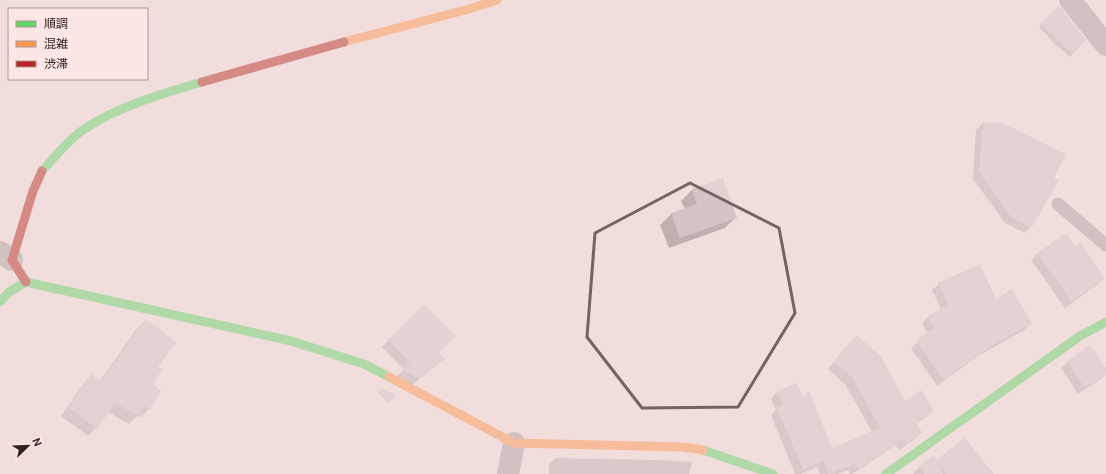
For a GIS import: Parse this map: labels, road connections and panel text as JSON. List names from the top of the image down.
{
  "legend": ["順調", "混雑", "渋滞"],
  "north": "top right"
}
